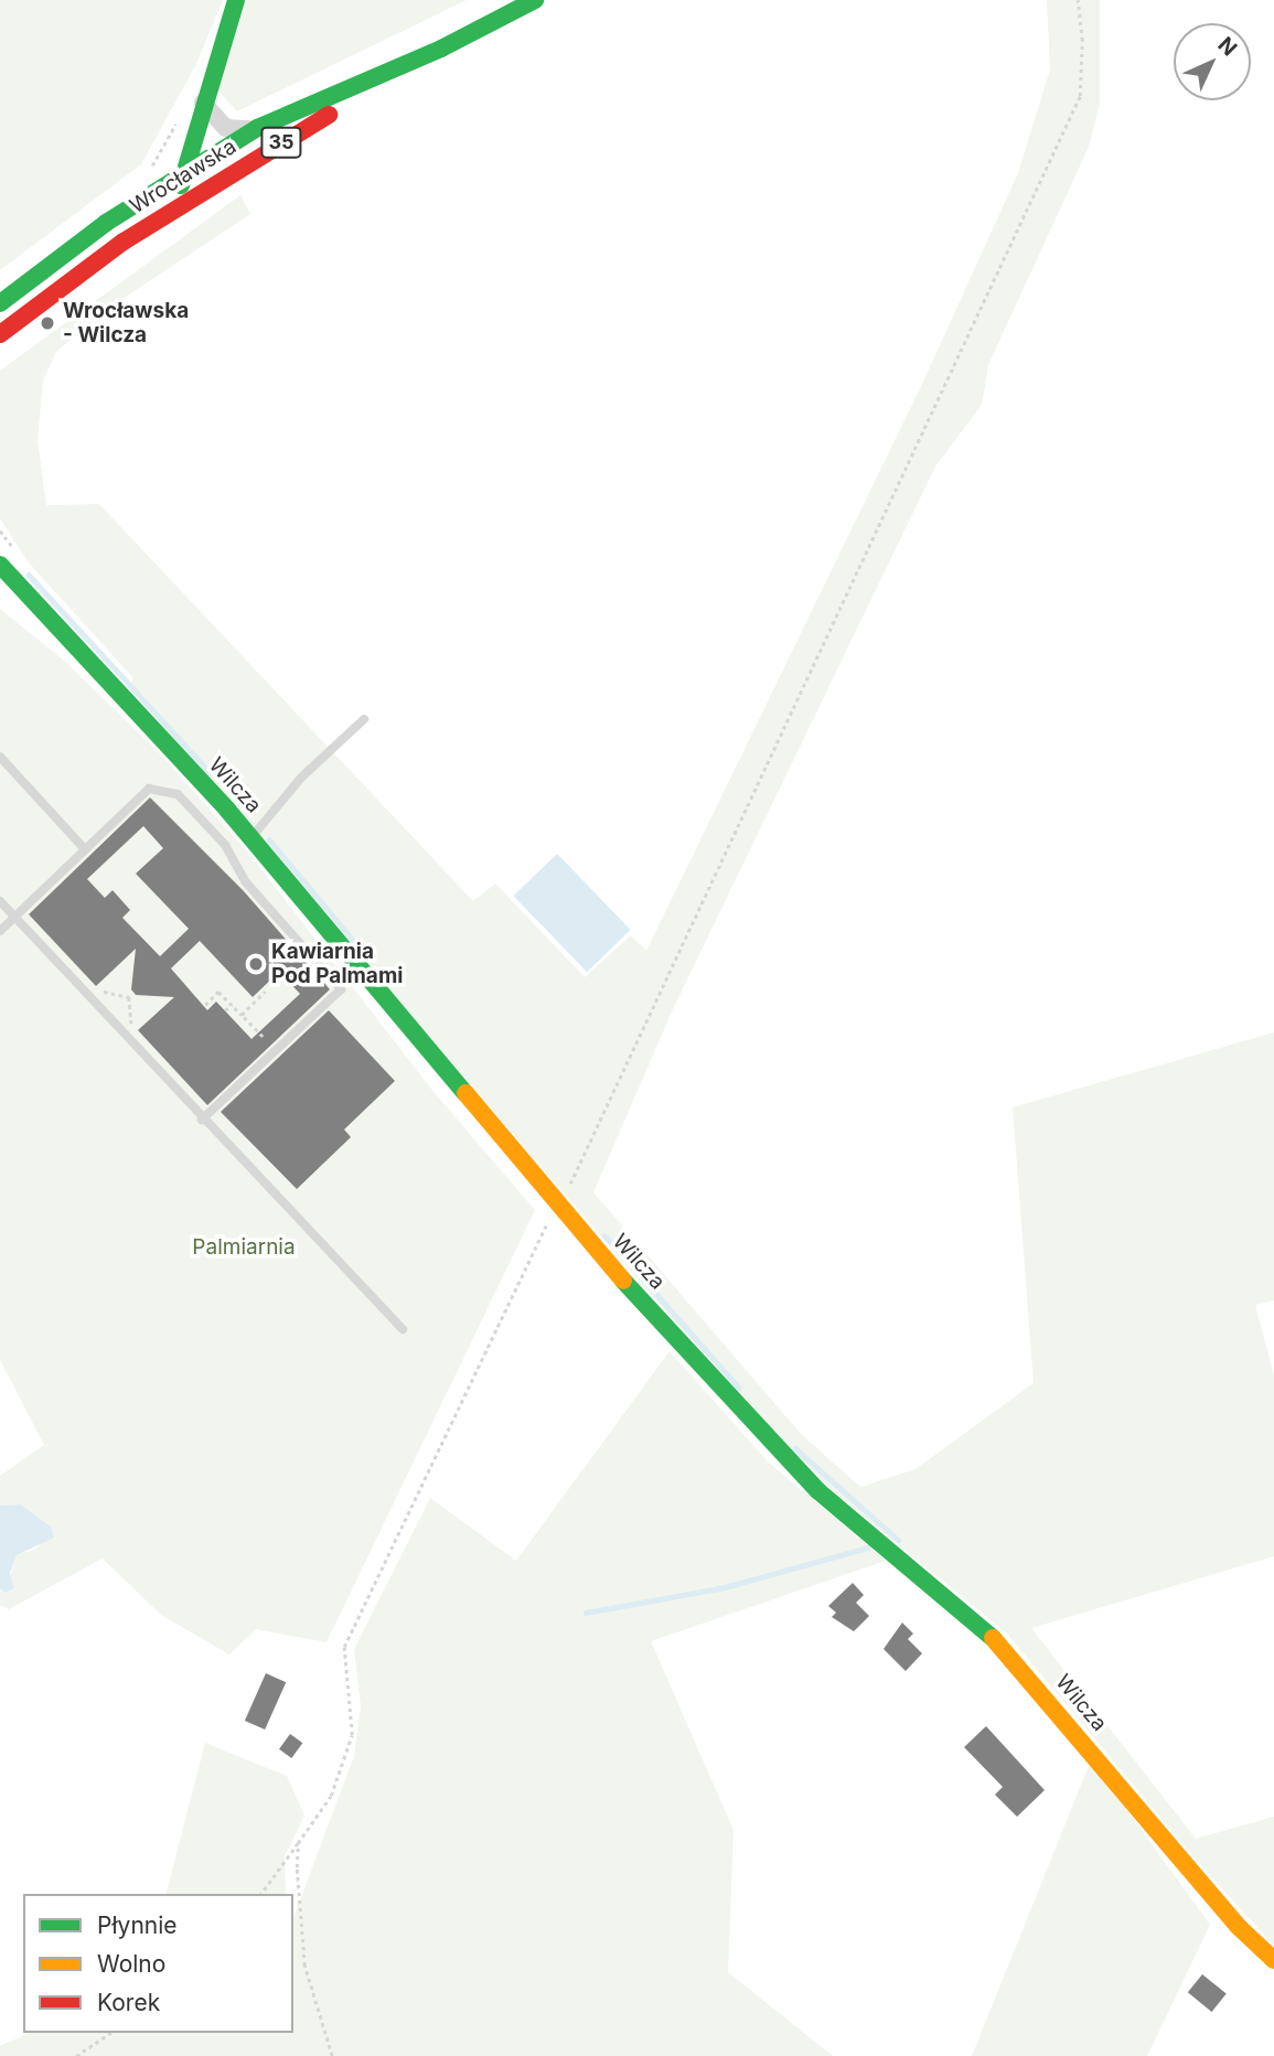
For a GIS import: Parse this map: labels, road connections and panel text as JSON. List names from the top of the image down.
{
  "streets": {
    "street": ["35", "Wrocławska", "Wilcza"]
  },
  "parks": ["Palmiarnia"],
  "places": ["Wrocławska - Wilcza", "Kawiarnia Pod Palmami"],
  "legend": ["Płynnie", "Wolno", "Korek"],
  "north": "top right"
}
